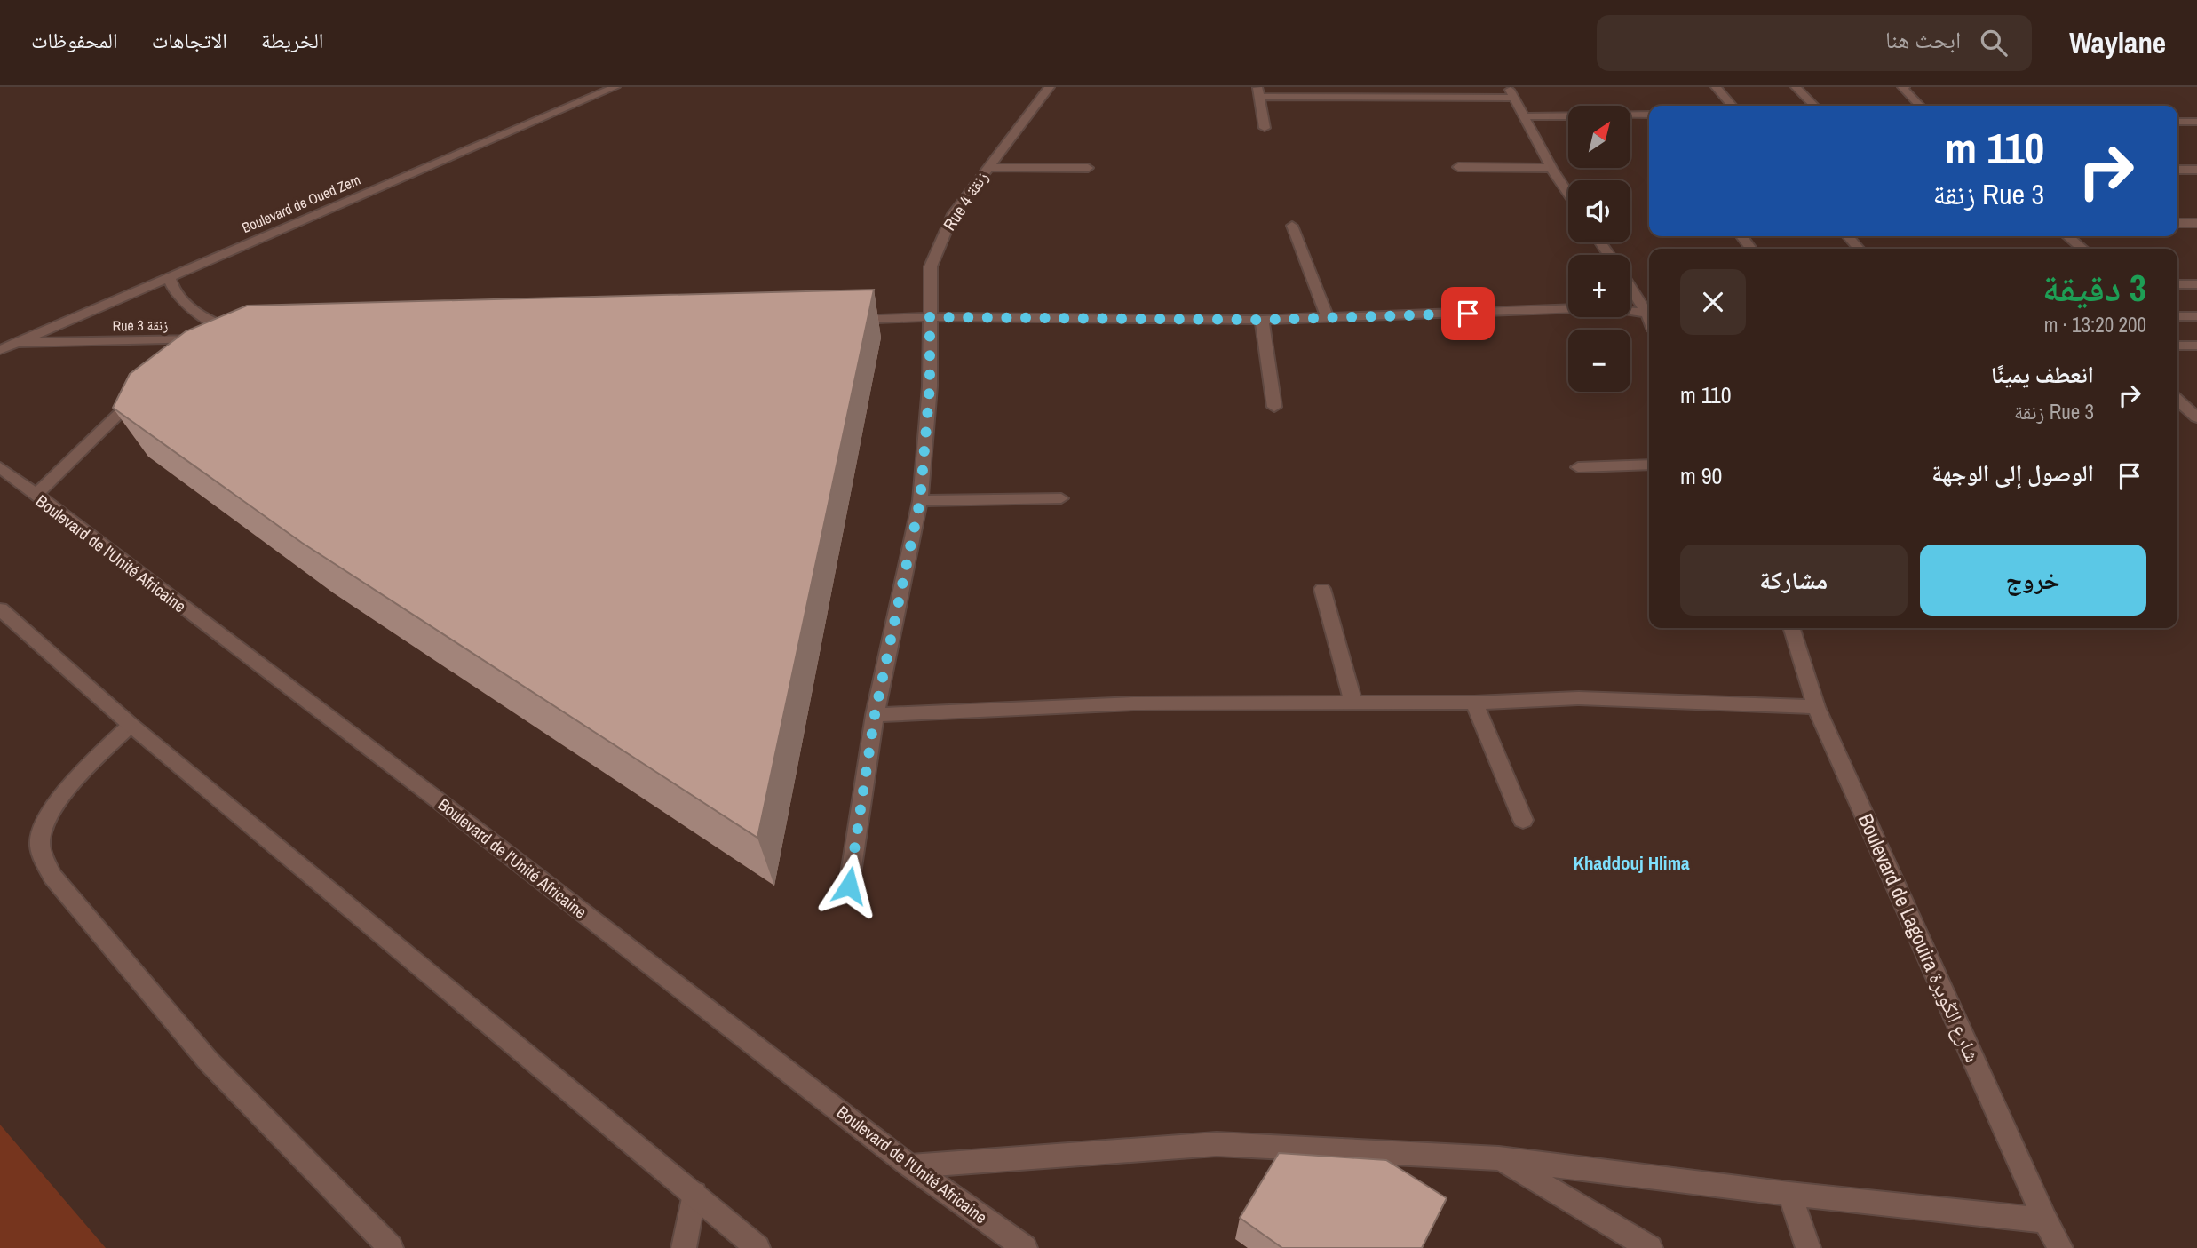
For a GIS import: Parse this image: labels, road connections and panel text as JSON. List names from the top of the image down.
{
  "streets": {
    "street": [
      "Rue 4 زنقة",
      "Boulevard de Oued Zem",
      "Rue 3 زنقة",
      "Boulevard de l'Unité Africaine",
      "Boulevard de Lagouira شارع الڭويرة"
    ]
  },
  "crossings": [
    ["Boulevard de Oued Zem", "Rue 3 زنقة"]
  ],
  "districts": ["Khaddouj Hlima"],
  "north": "top right",
  "page": {
    "header": "Waylane",
    "search": "ابحث هنا",
    "nav": ["الخريطة", "الاتجاهات", "المحفوظات"],
    "map_buttons": ["+", "−"],
    "turn": ["110 m", "Rue 3 زنقة"],
    "heading": ["3 دقيقة", "200 m · 13:20"],
    "list": [
      {
        "name": "انعطف يمينًا",
        "note": "Rue 3 زنقة",
        "value": "110 m"
      },
      {
        "name": "الوصول إلى الوجهة",
        "value": "90 m"
      }
    ],
    "buttons": ["خروج", "مشاركة"]
  }
}
